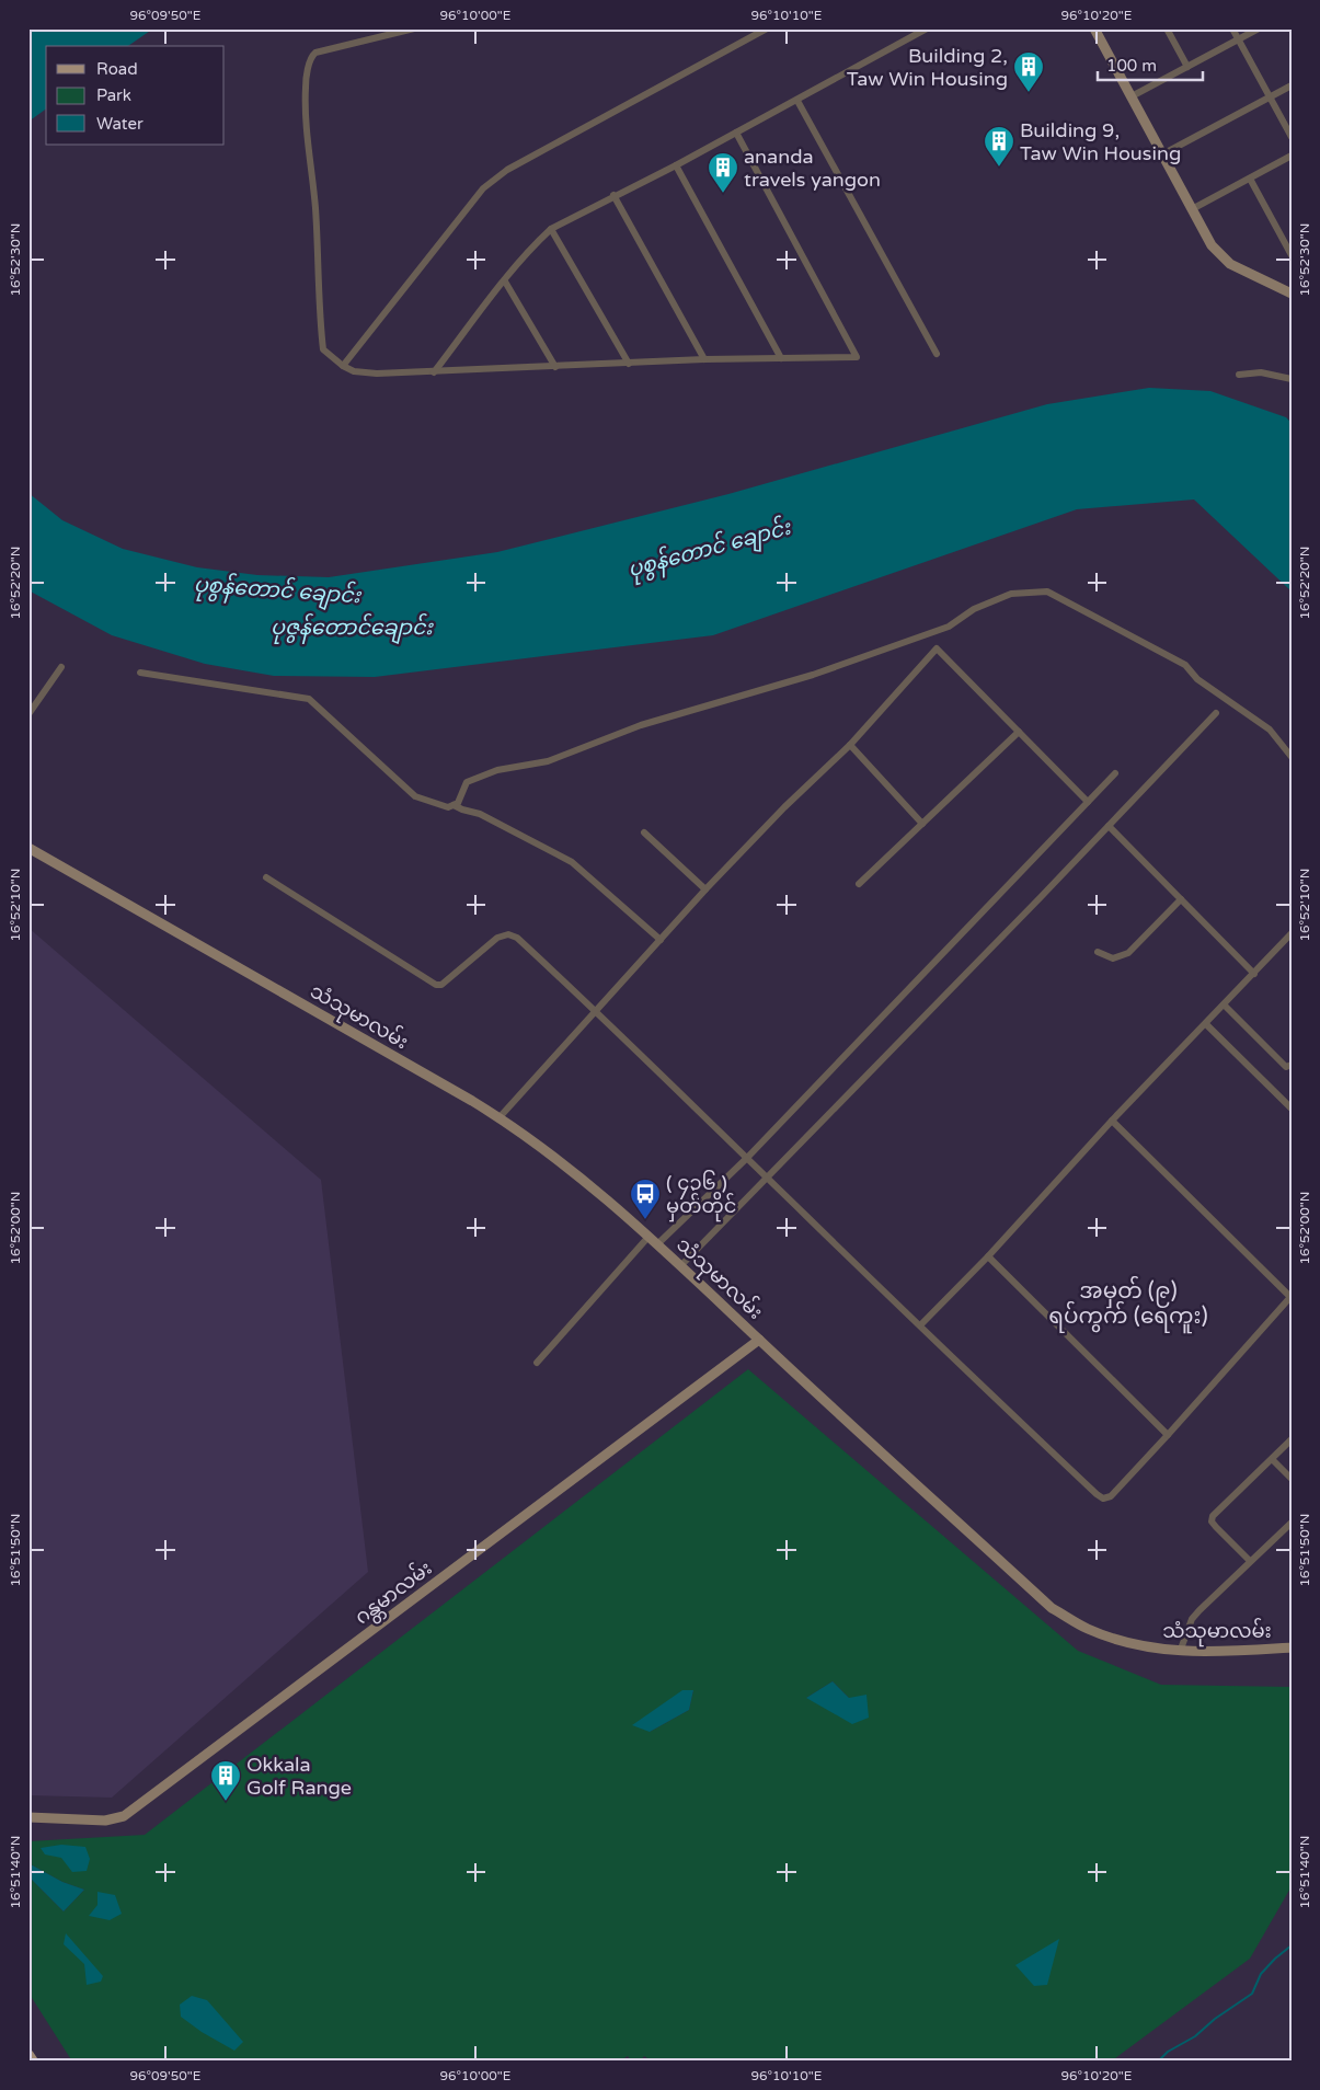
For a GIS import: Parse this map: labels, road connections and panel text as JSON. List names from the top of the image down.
{
  "streets": {
    "main road": ["သံသုမာလမ်း", "ဂန္တမာလမ်း"]
  },
  "crossings": [
    ["သံသုမာလမ်း", "ဂန္တမာလမ်း"]
  ],
  "districts": ["အမှတ် (၉) ရပ်ကွက် (ရေကူး)"],
  "water": ["ပုစွန်တောင် ချောင်း", "ပုဇွန်တောင်ချောင်း"],
  "places": {
    "building": [
      "Building 2, Taw Win Housing",
      "Building 9, Taw Win Housing",
      "ananda travels yangon",
      "Okkala Golf Range"
    ],
    "bus stop": ["( ၄၃၆ ) မှတ်တိုင်"]
  },
  "legend": ["Road", "Park", "Water"],
  "scale_bar": "100 m",
  "coordinates": [
    "96°09'50\"E",
    "96°10'00\"E",
    "96°10'10\"E",
    "96°10'20\"E",
    "16°52'30\"N",
    "16°52'20\"N",
    "16°52'10\"N",
    "16°52'00\"N",
    "16°51'50\"N",
    "16°51'40\"N"
  ]
}
